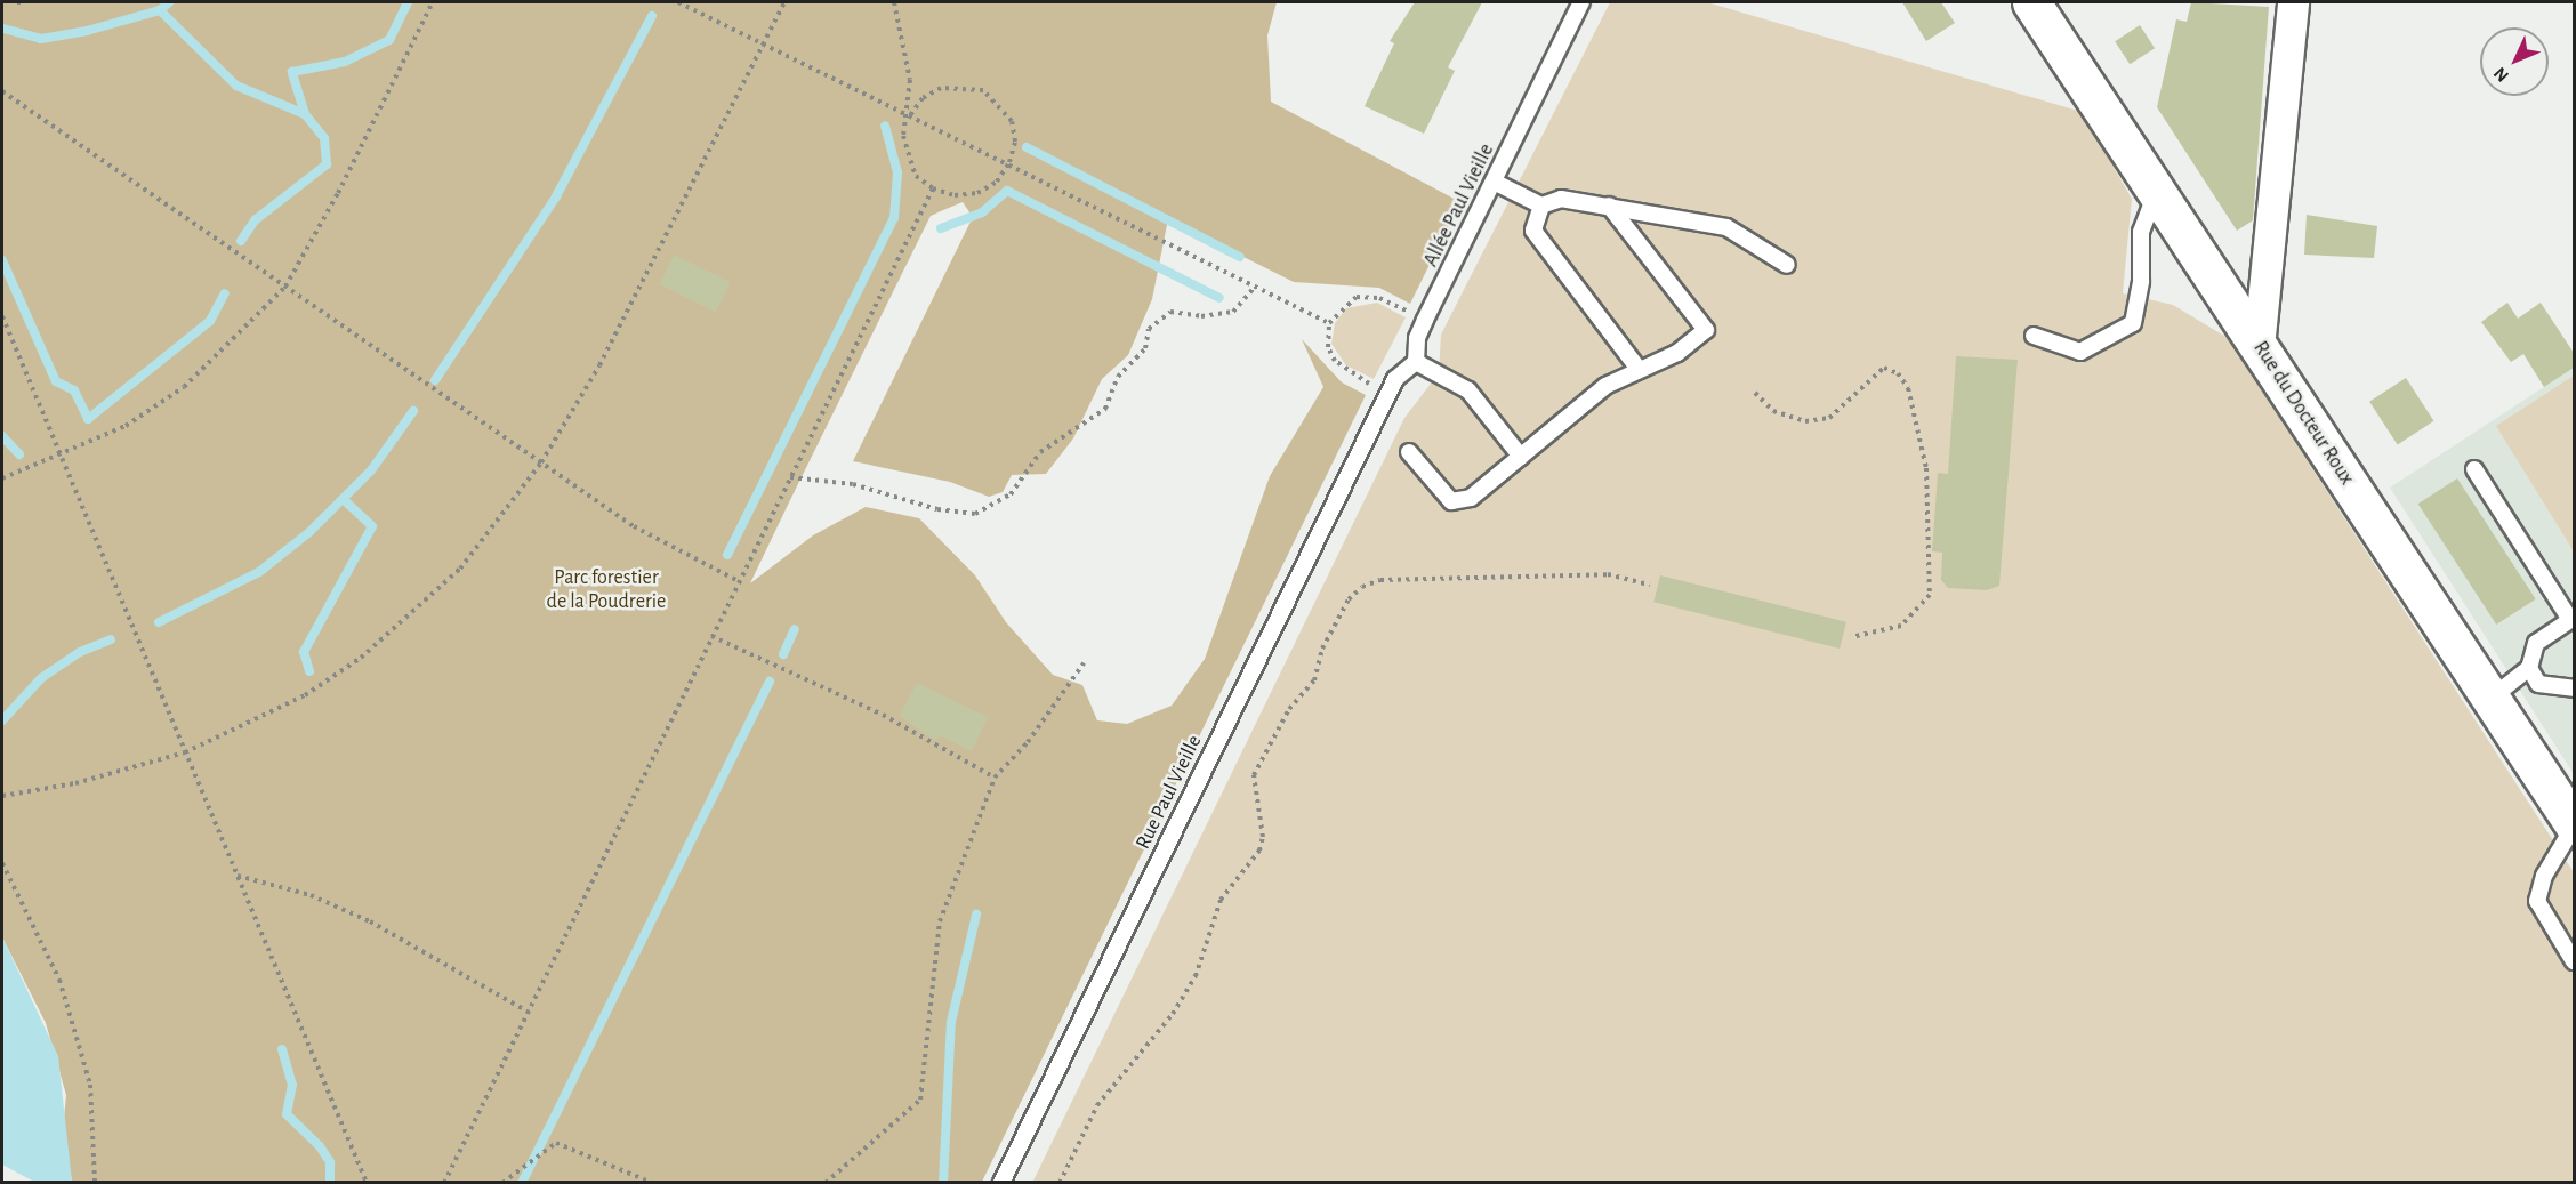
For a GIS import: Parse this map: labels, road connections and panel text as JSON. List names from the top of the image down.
{
  "streets": {
    "main road": ["Rue du Docteur Roux"],
    "lane": ["Allée Paul Vieille", "Rue Paul Vieille"]
  },
  "crossings": [
    ["Allée Paul Vieille", "Rue Paul Vieille"]
  ],
  "parks": ["Parc forestier de la Poudrerie"],
  "north": "bottom left"
}
